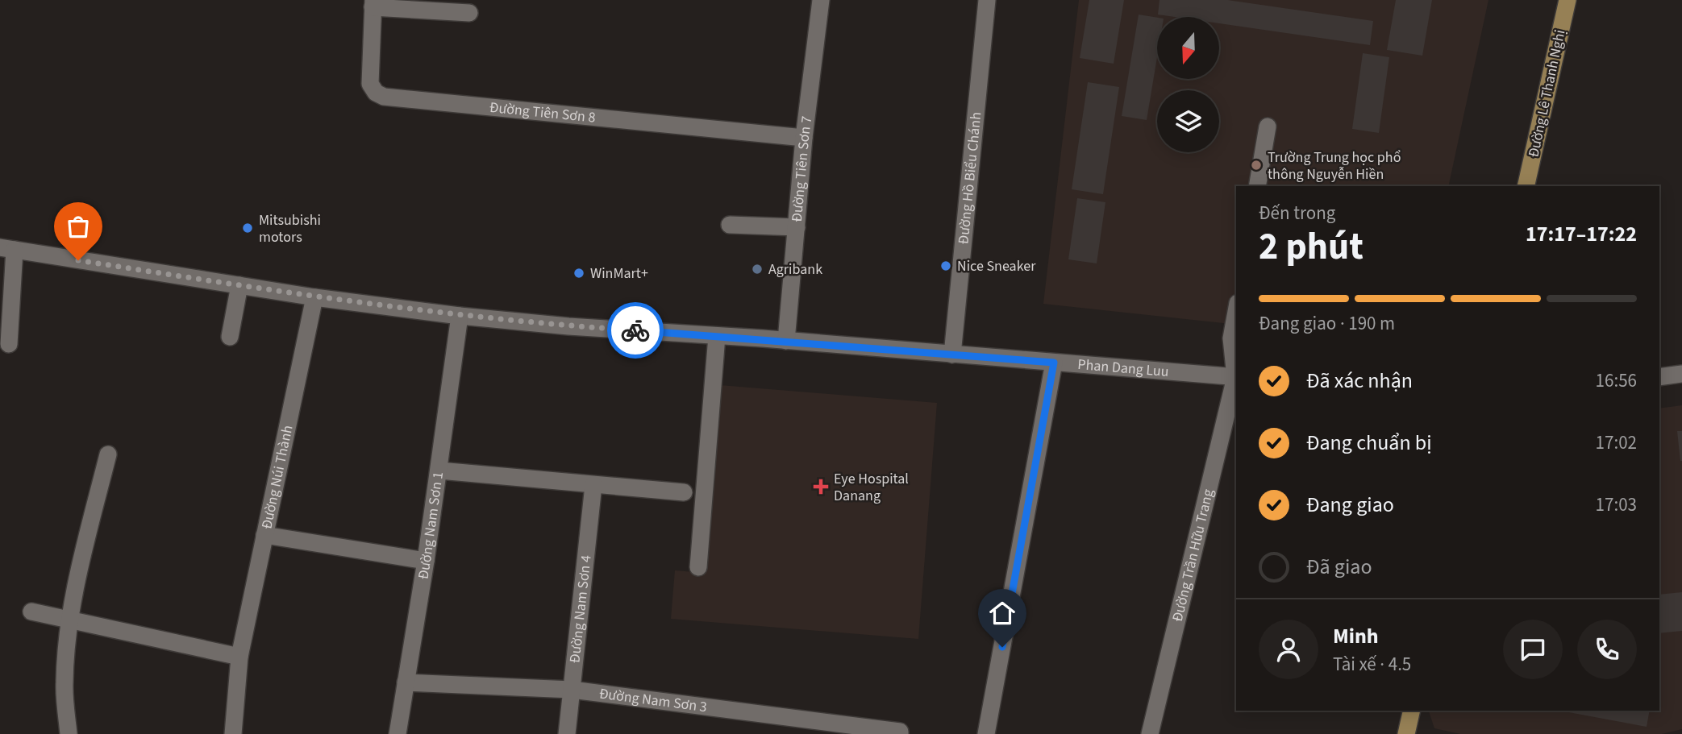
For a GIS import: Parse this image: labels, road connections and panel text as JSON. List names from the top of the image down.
{
  "streets": {
    "main road": ["Đường Lê Thanh Nghị"],
    "street": [
      "Đường Tiên Sơn 8",
      "Đường Tiên Sơn 7",
      "Đường Hồ Biểu Chánh",
      "Phan Dang Luu",
      "Đường Núi Thành",
      "Đường Nam Sơn 1",
      "Đường Trần Hữu Trang",
      "Đường Nam Sơn 4",
      "Đường Nam Sơn 3"
    ]
  },
  "crossings": [
    ["Đường Tiên Sơn 8", "Đường Tiên Sơn 7"],
    ["Đường Tiên Sơn 7", "Phan Dang Luu"],
    ["Đường Hồ Biểu Chánh", "Phan Dang Luu"],
    ["Phan Dang Luu", "Đường Núi Thành"],
    ["Phan Dang Luu", "Đường Nam Sơn 1"],
    ["Phan Dang Luu", "Đường Trần Hữu Trang"],
    ["Đường Nam Sơn 1", "Đường Nam Sơn 3"],
    ["Đường Nam Sơn 4", "Đường Nam Sơn 3"]
  ],
  "places": {
    "other": [
      "Trường Trung học phổ thông Nguyễn Hiền",
      "Mitsubishi motors",
      "Nice Sneaker",
      "Agribank",
      "WinMart+"
    ],
    "health": ["Eye Hospital Danang"]
  },
  "north": "bottom",
  "page": {
    "heading": ["2 phút", "Đến trong", "17:17–17:22"],
    "panel": ["Minh", "Tài xế · 4.5"],
    "bar": "Đang giao · 190 m",
    "list": [
      ["Đã xác nhận", "16:56"],
      ["Đang chuẩn bị", "17:02"],
      ["Đang giao", "17:03"],
      "Đã giao"
    ]
  }
}
